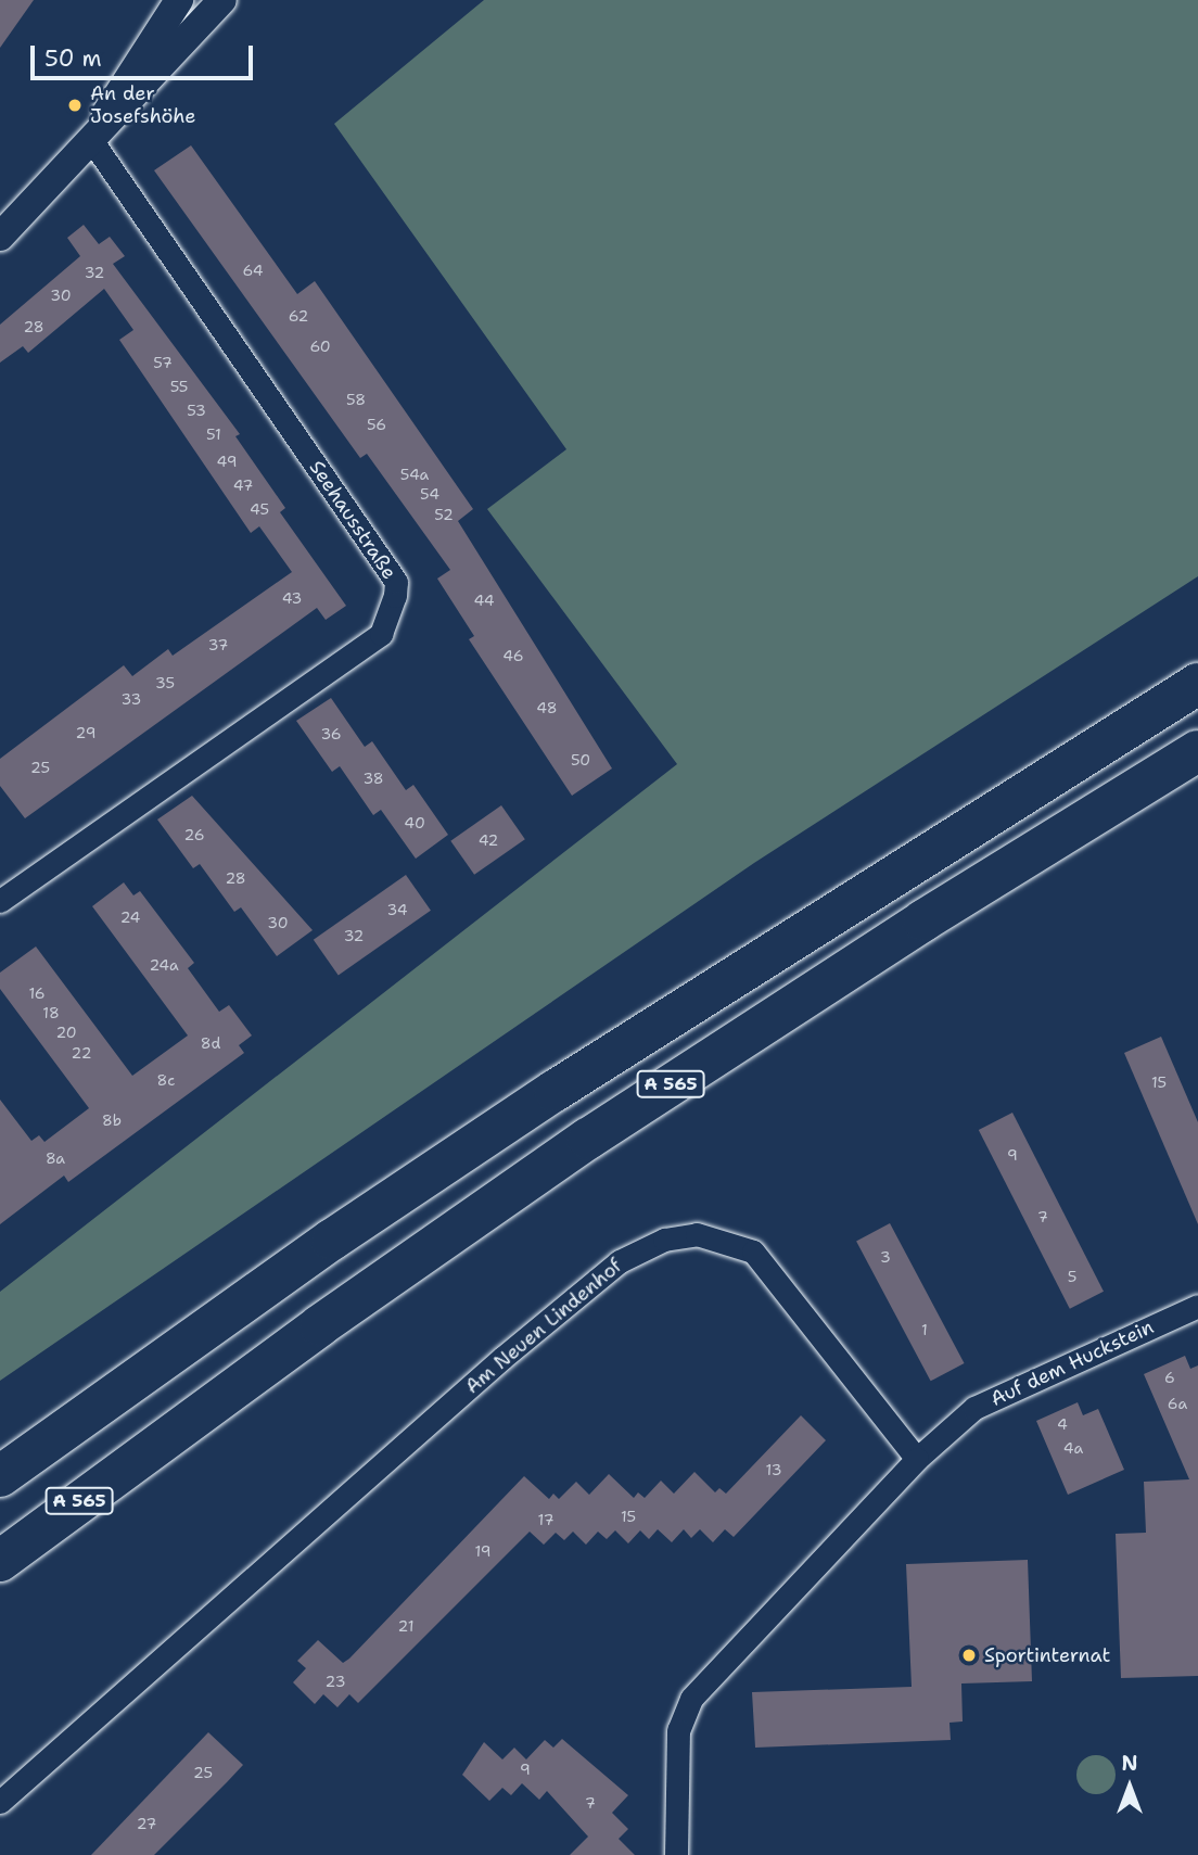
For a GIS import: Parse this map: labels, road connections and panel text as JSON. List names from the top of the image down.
{
  "streets": {
    "highway": ["A 565"],
    "street": ["Seehausstraße", "Am Neuen Lindenhof", "Auf dem Huckstein"]
  },
  "crossings": [
    ["Am Neuen Lindenhof", "Auf dem Huckstein"]
  ],
  "places": ["An der Josefshöhe", "Sportinternat"],
  "house_numbers": [
    "64",
    "32",
    "30",
    "62",
    "28",
    "60",
    "57",
    "55",
    "58",
    "53",
    "56",
    "51",
    "49",
    "54a",
    "47",
    "54",
    "45",
    "52",
    "43",
    "44",
    "37",
    "46",
    "35",
    "33",
    "48",
    "29",
    "36",
    "50",
    "25",
    "38",
    "40",
    "26",
    "42",
    "28",
    "34",
    "24",
    "30",
    "32",
    "24a",
    "16",
    "18",
    "20",
    "8d",
    "22",
    "8c",
    "15",
    "8b",
    "9",
    "8a",
    "7",
    "3",
    "5",
    "1",
    "6",
    "6a",
    "4",
    "4a",
    "13",
    "15",
    "17",
    "19",
    "21",
    "23",
    "9",
    "25",
    "7",
    "27"
  ],
  "scale_bar": "50 m",
  "north": "top"
}
